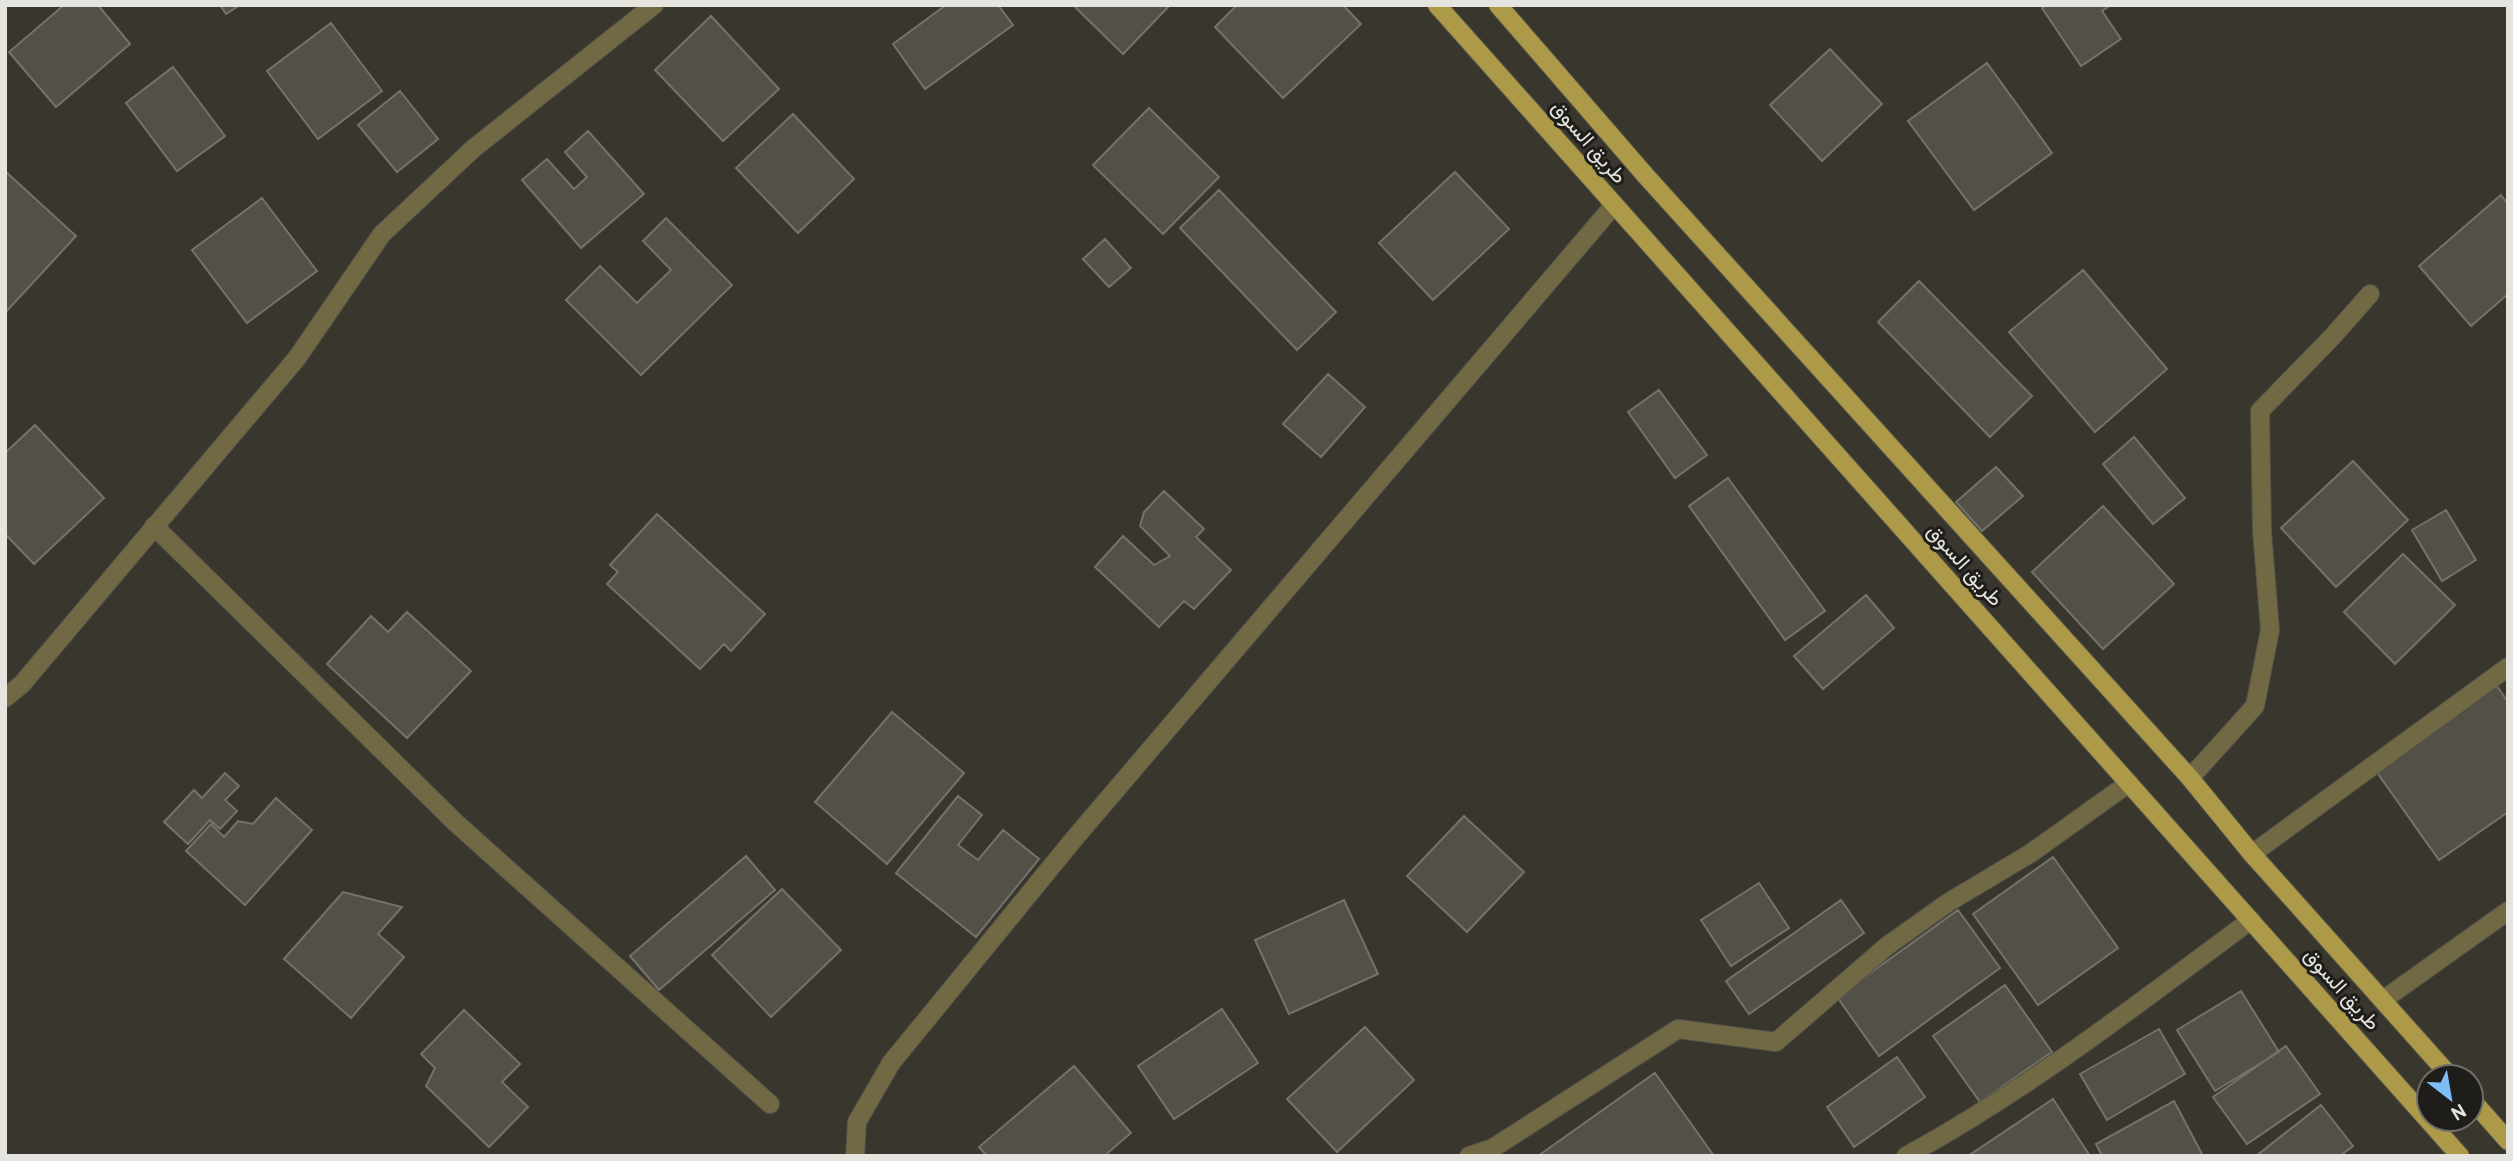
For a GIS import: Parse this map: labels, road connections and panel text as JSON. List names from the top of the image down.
{
  "streets": {
    "main road": ["طريق السوق"]
  },
  "north": "bottom right"
}
